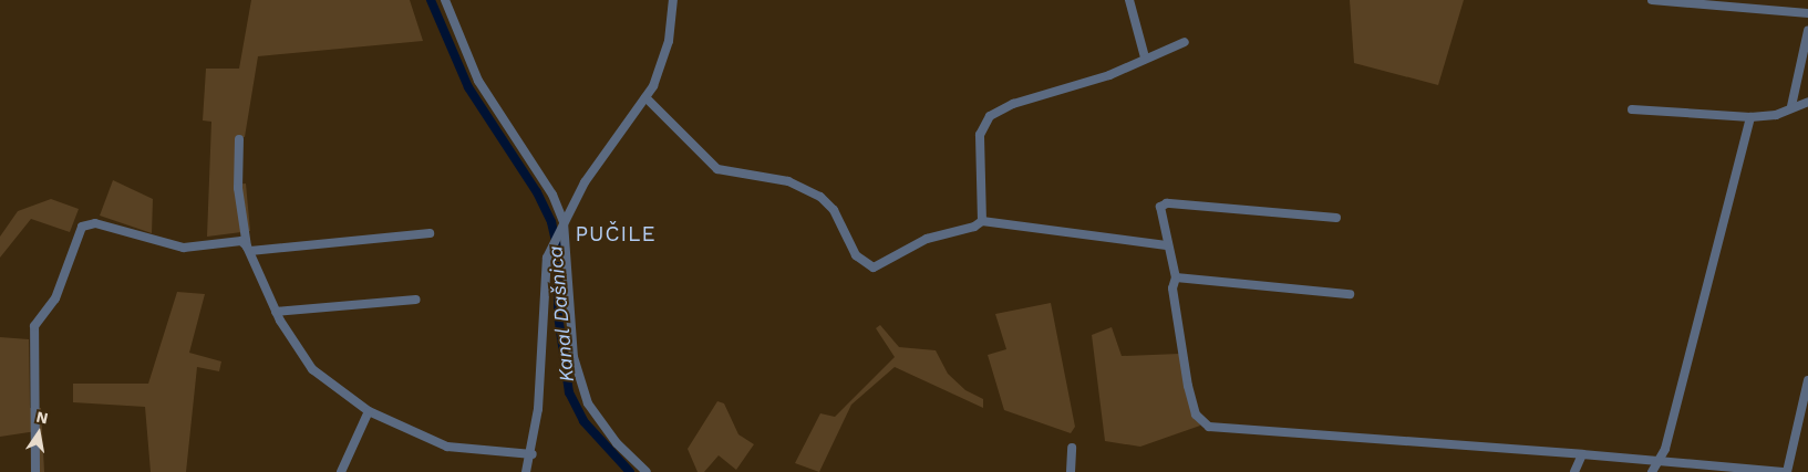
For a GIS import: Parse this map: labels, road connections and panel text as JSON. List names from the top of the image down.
{
  "districts": ["PUČILE"],
  "water": ["Kanal Dašnica"],
  "north": "top"
}
